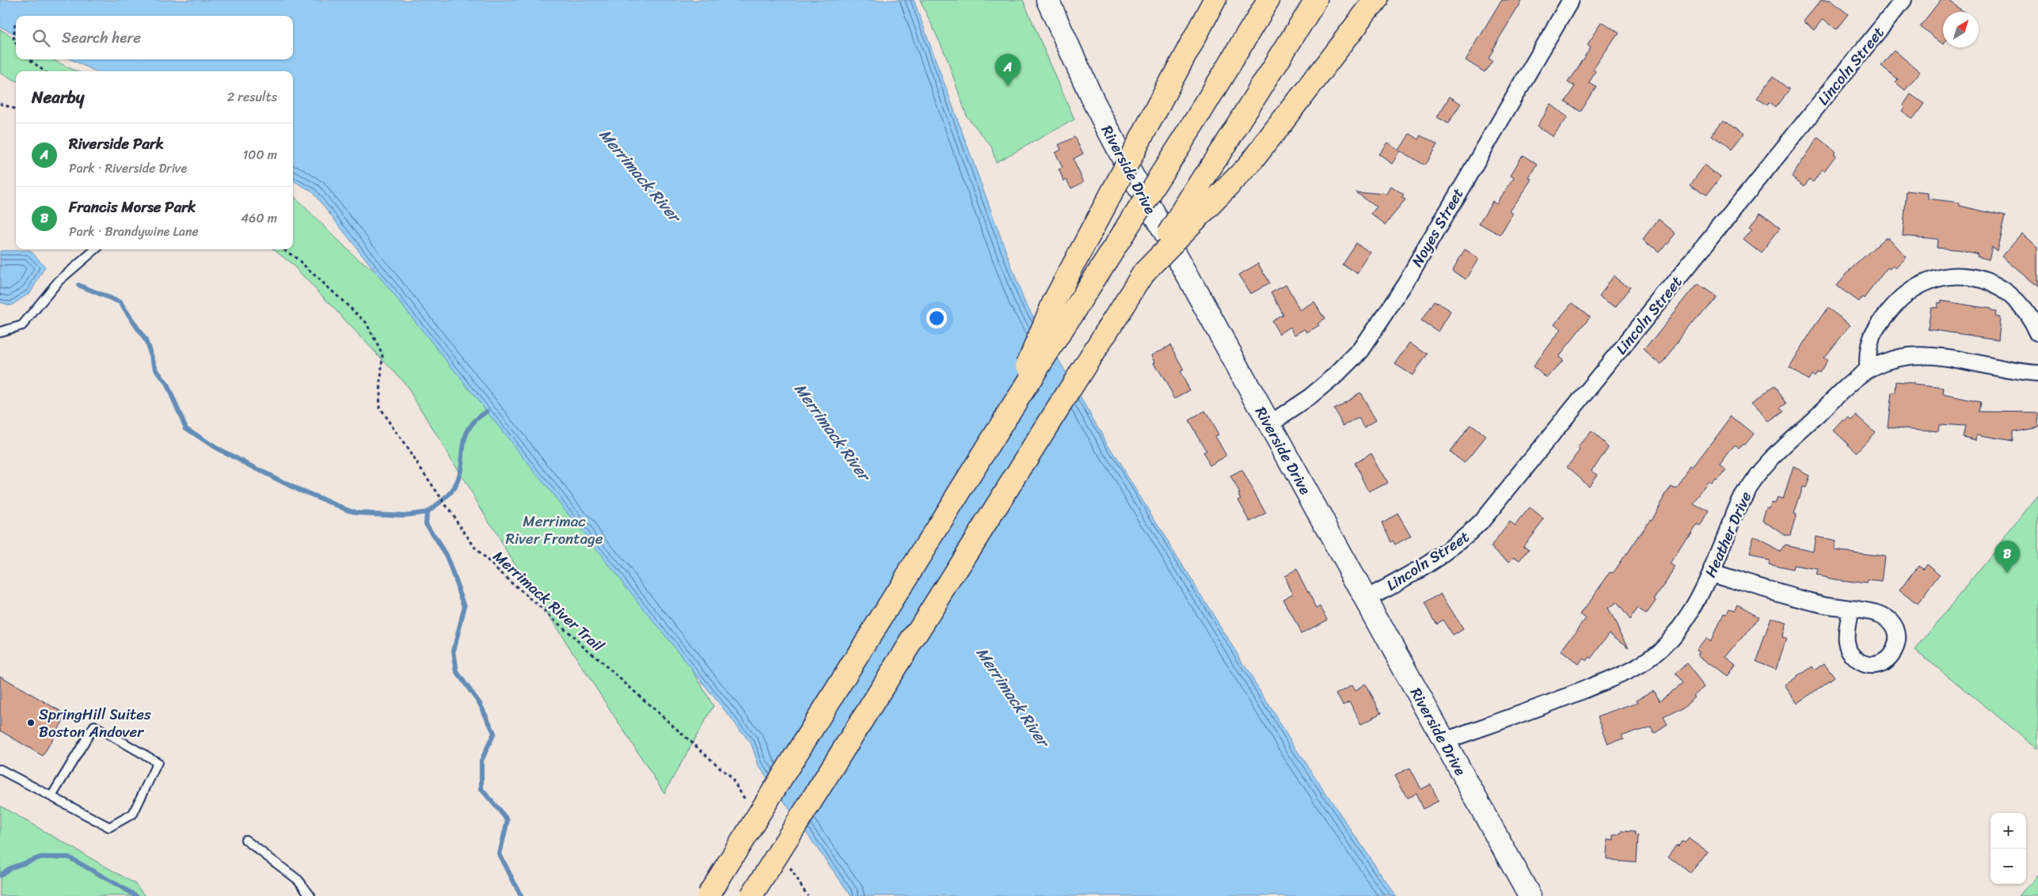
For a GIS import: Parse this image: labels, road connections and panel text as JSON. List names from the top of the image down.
{
  "streets": {
    "main road": ["Riverside Drive"],
    "street": ["Lincoln Street", "Noyes Street", "Heather Drive"],
    "path": ["Merrimack River Trail"]
  },
  "crossings": [
    ["Lincoln Street", "Riverside Drive"],
    ["Riverside Drive", "Noyes Street"],
    ["Riverside Drive", "Heather Drive"]
  ],
  "water": ["Merrimack River"],
  "parks": ["Merrimac River Frontage"],
  "places": ["SpringHill Suites Boston Andover"],
  "north": "top right",
  "page": {
    "search": "Search here",
    "pins": ["A", "B"],
    "heading": ["Nearby", "2 results"],
    "list": [
      {
        "mark": "A",
        "name": "Riverside Park",
        "note": "Park · Riverside Drive",
        "value": "100 m"
      },
      {
        "mark": "B",
        "name": "Francis Morse Park",
        "note": "Park · Brandywine Lane",
        "value": "460 m"
      }
    ],
    "map_buttons": ["+", "−"]
  }
}
